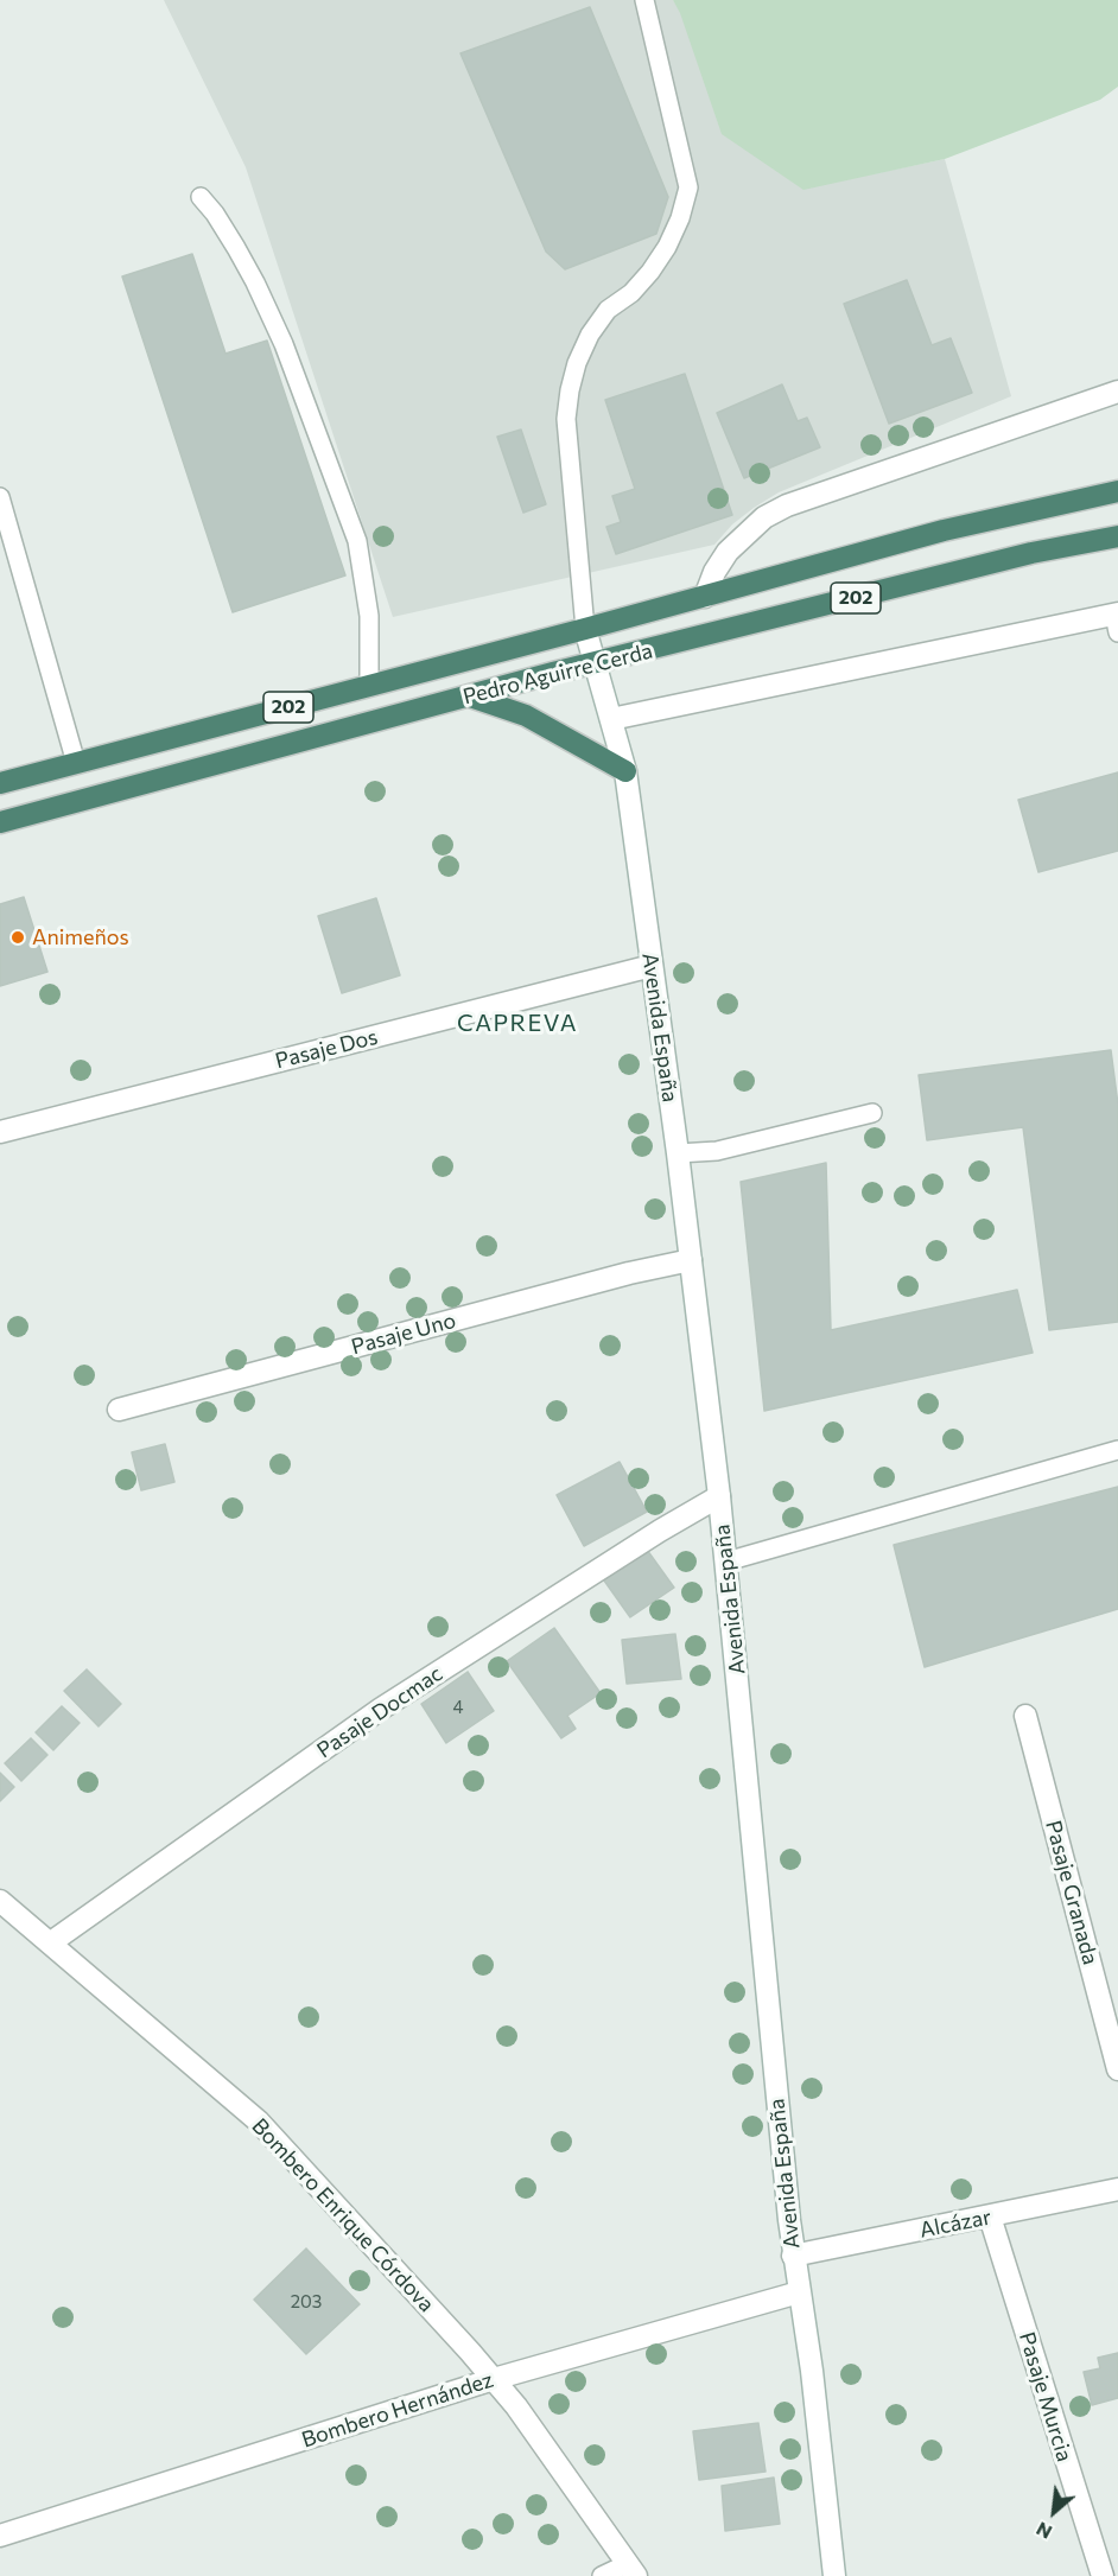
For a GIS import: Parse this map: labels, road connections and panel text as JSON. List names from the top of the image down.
{
  "streets": {
    "highway": ["202", "Pedro Aguirre Cerda"],
    "street": [
      "Avenida España",
      "Pasaje Dos",
      "Pasaje Uno",
      "Pasaje Docmac",
      "Pasaje Granada",
      "Bombero Enrique Córdova",
      "Alcázar",
      "Pasaje Murcia",
      "Bombero Hernández"
    ]
  },
  "crossings": [
    ["Pedro Aguirre Cerda", "Avenida España"],
    ["Avenida España", "Pasaje Dos"],
    ["Avenida España", "Pasaje Uno"],
    ["Avenida España", "Pasaje Docmac"],
    ["Avenida España", "Alcázar"],
    ["Avenida España", "Bombero Hernández"],
    ["Pasaje Docmac", "Bombero Enrique Córdova"],
    ["Bombero Enrique Córdova", "Bombero Hernández"],
    ["Alcázar", "Pasaje Murcia"]
  ],
  "districts": ["CAPREVA"],
  "places": ["Animeños"],
  "house_numbers": ["4", "203"],
  "north": "bottom left"
}
